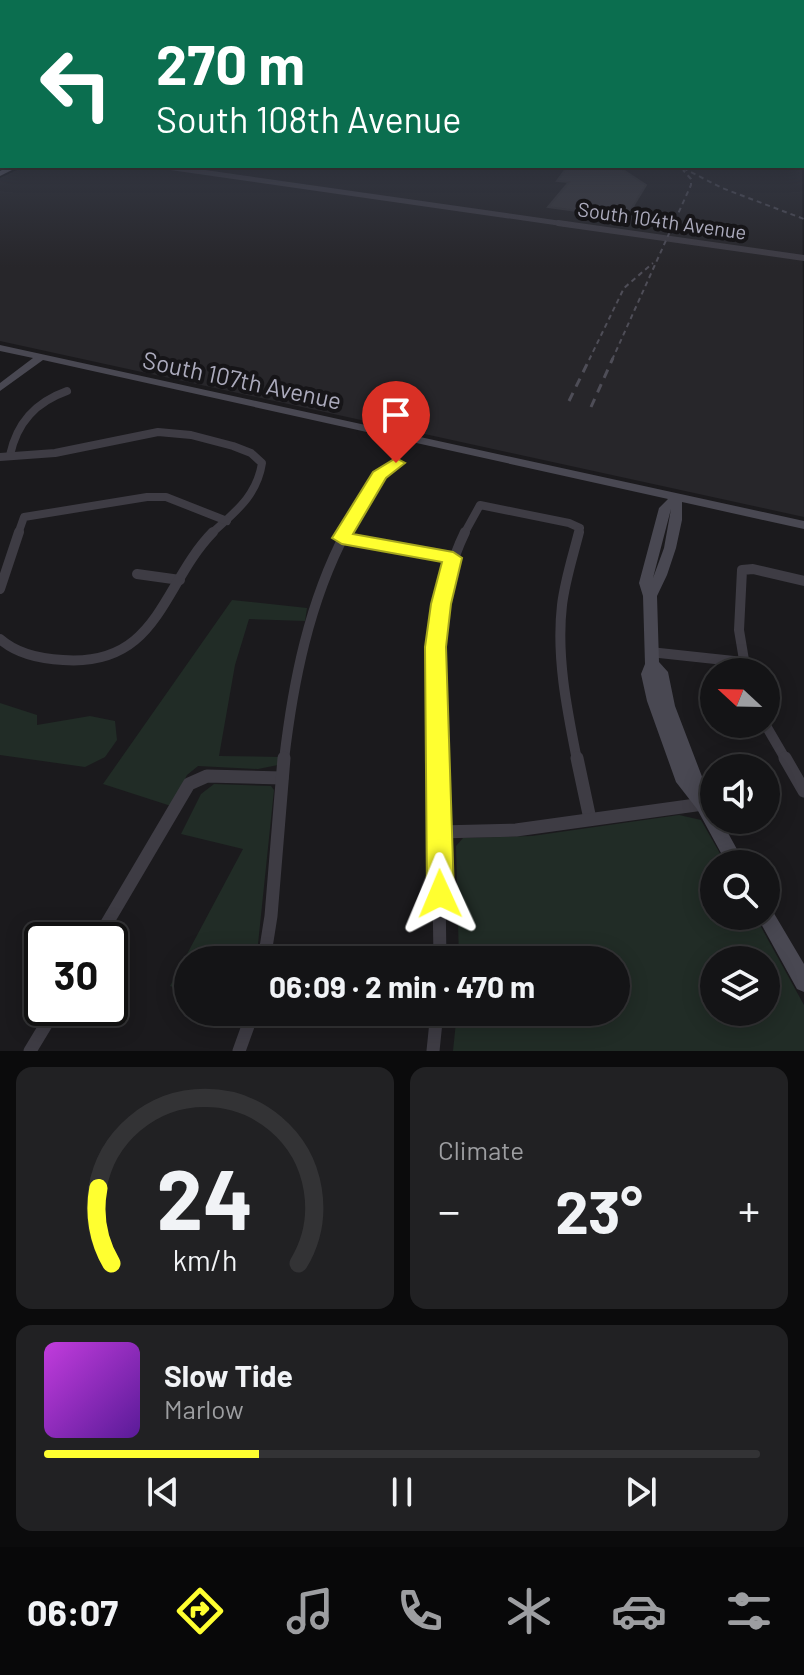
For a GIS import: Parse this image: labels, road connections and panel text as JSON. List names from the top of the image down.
{
  "streets": {
    "main road": ["South 107th Avenue"],
    "street": ["South 104th Avenue"]
  },
  "north": "left",
  "page": {
    "turn": ["270 m", "South 108th Avenue"],
    "limit": "30",
    "trip": "06:09 · 2 min · 470 m",
    "tile": "Climate",
    "heat": ["−", "23°", "+"],
    "song": ["Slow Tide", "Marlow"],
    "tabs": "06:07",
    "gauge": ["24", "km/h"]
  }
}
